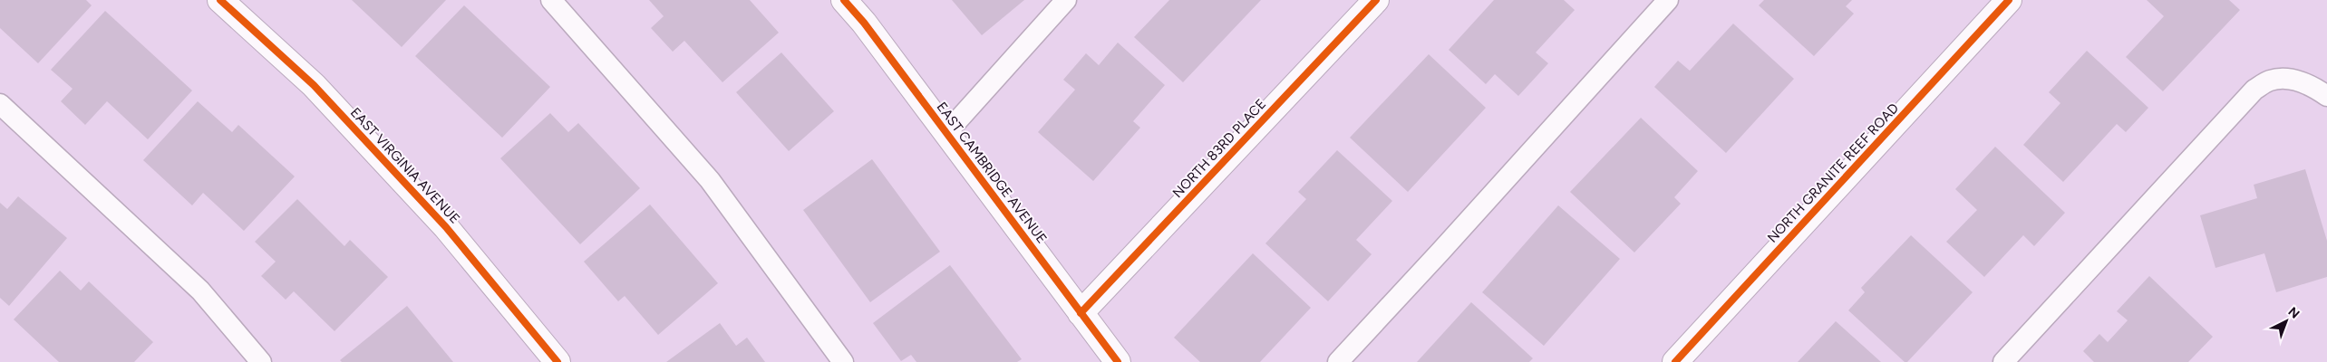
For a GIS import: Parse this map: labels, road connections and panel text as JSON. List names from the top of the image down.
{
  "streets": {
    "street": [
      "NORTH 83RD PLACE",
      "EAST VIRGINIA AVENUE",
      "EAST CAMBRIDGE AVENUE",
      "NORTH GRANITE REEF ROAD"
    ]
  },
  "crossings": [
    ["NORTH 83RD PLACE", "EAST CAMBRIDGE AVENUE"]
  ],
  "north": "top right"
}
